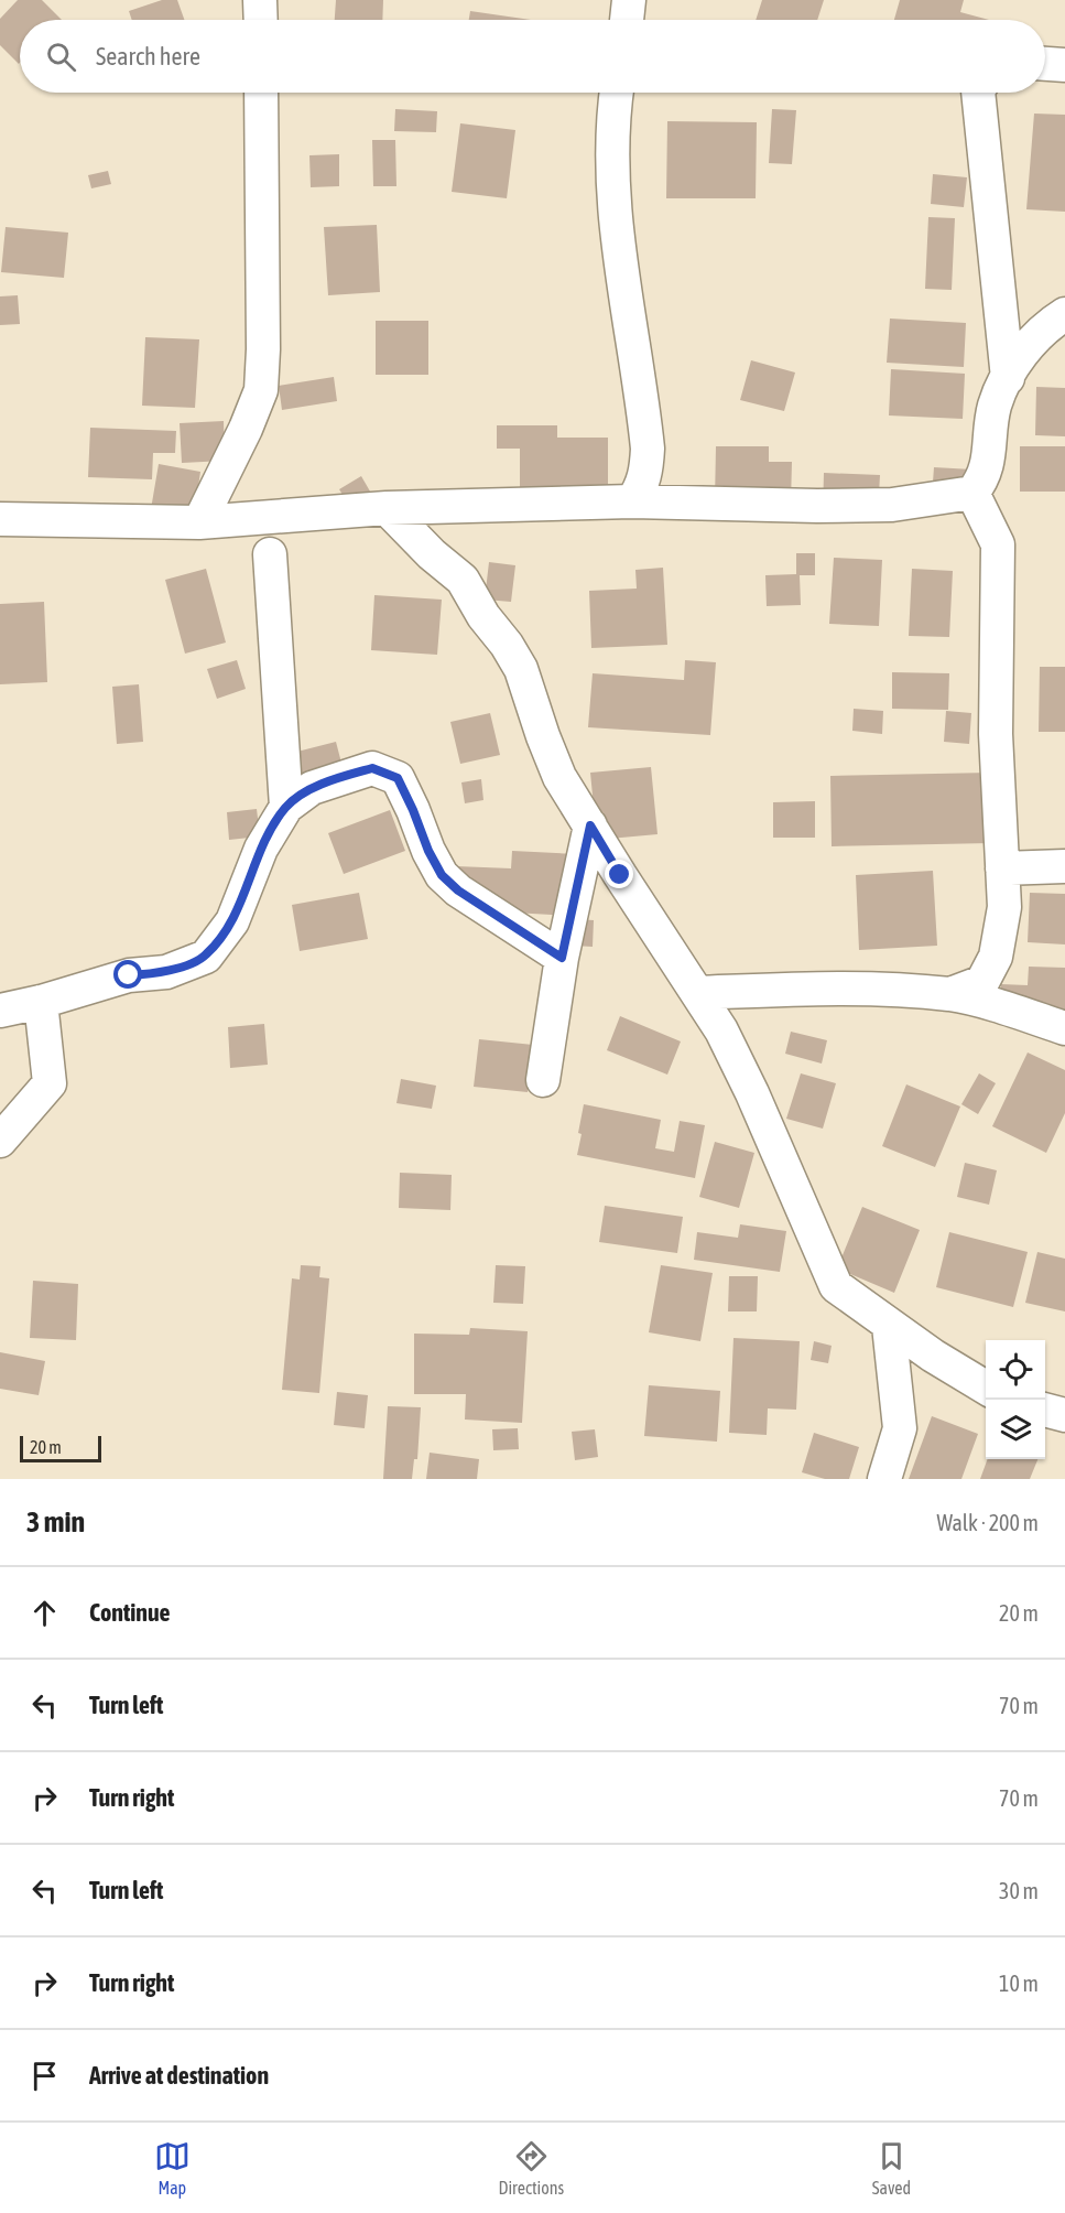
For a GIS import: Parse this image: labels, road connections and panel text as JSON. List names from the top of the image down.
{
  "scale_bar": "20 m",
  "page": {
    "search": "Search here",
    "scale": "20 m",
    "heading": ["3 min", "Walk · 200 m"],
    "list": [
      ["Continue", "20 m"],
      ["Turn left", "70 m"],
      ["Turn right", "70 m"],
      ["Turn left", "30 m"],
      ["Turn right", "10 m"],
      "Arrive at destination"
    ],
    "nav": ["Map", "Directions", "Saved"]
  }
}
